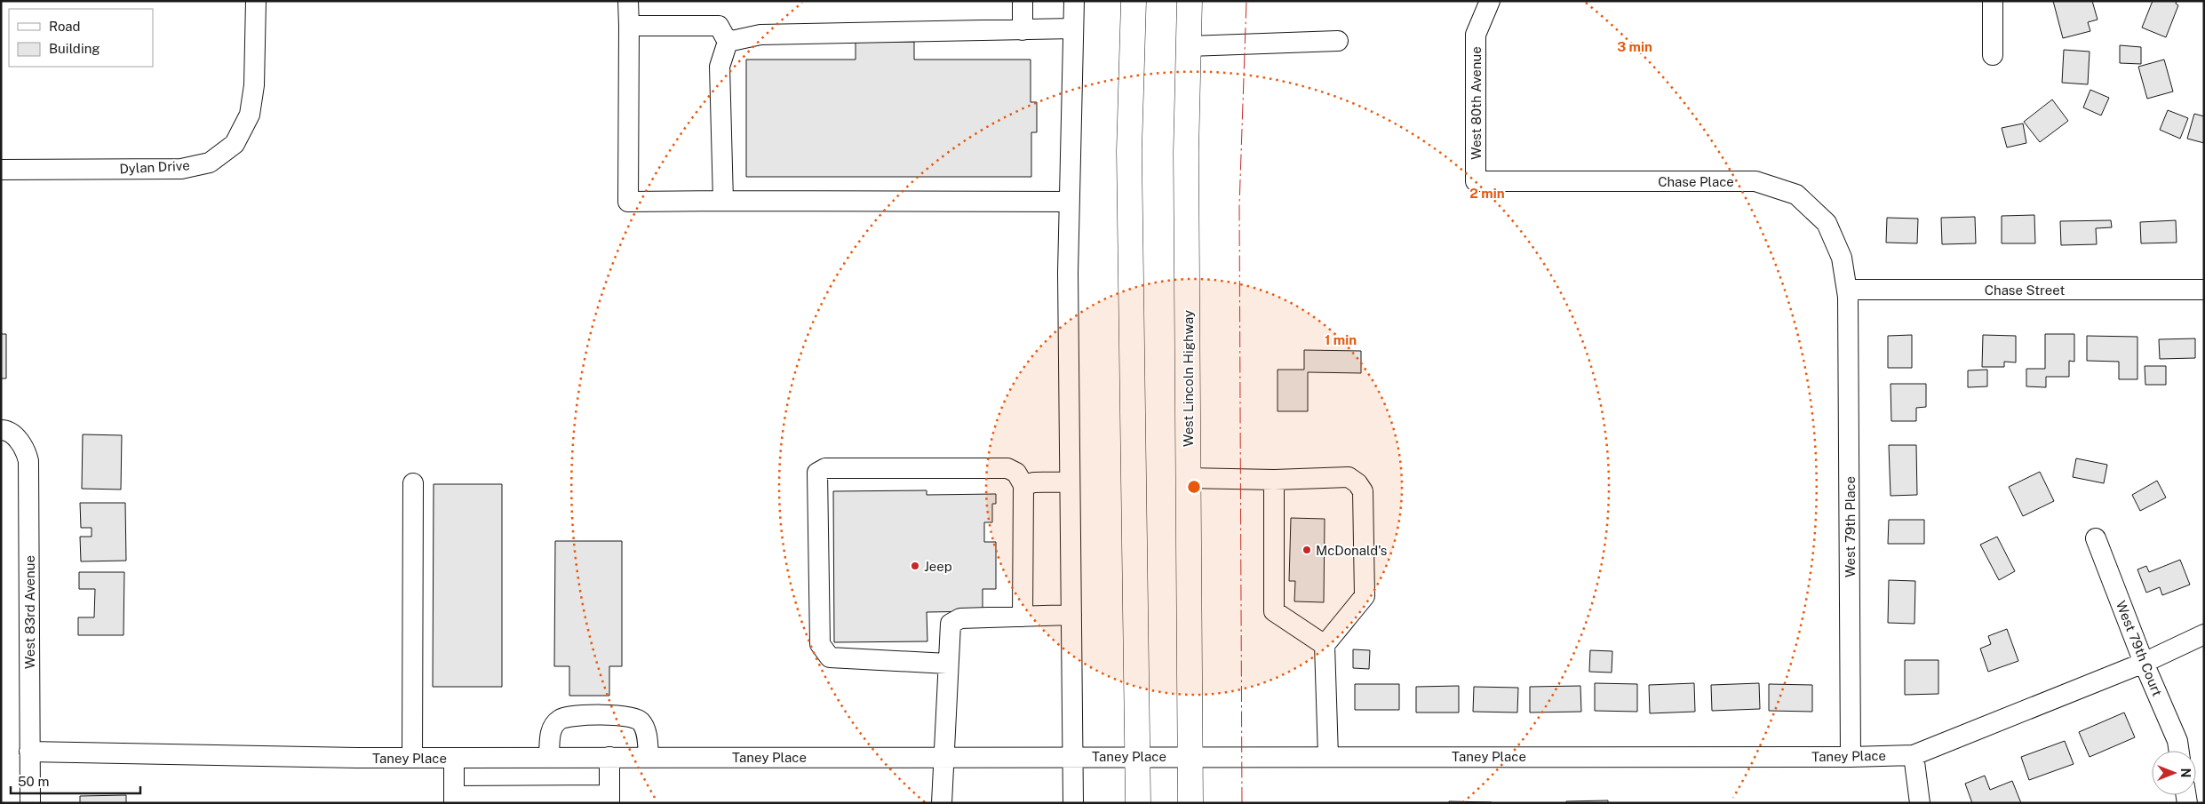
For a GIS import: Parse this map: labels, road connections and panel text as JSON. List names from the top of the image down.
{
  "streets": {
    "main road": ["West Lincoln Highway"],
    "street": [
      "West 80th Avenue",
      "Dylan Drive",
      "Chase Place",
      "Chase Street",
      "West 79th Place",
      "West 83rd Avenue",
      "West 79th Court",
      "Taney Place"
    ]
  },
  "crossings": [
    ["West 80th Avenue", "Chase Place"],
    ["Chase Place", "Chase Street"],
    ["Chase Place", "West 79th Place"],
    ["Chase Street", "West 79th Place"],
    ["West Lincoln Highway", "Taney Place"],
    ["West 79th Place", "Taney Place"],
    ["West 83rd Avenue", "Taney Place"],
    ["West 79th Court", "Taney Place"]
  ],
  "places": ["McDonald's", "Jeep"],
  "legend": ["Road", "Building"],
  "scale_bar": "50 m",
  "north": "right",
  "rings": ["3 min", "2 min", "1 min"]
}
